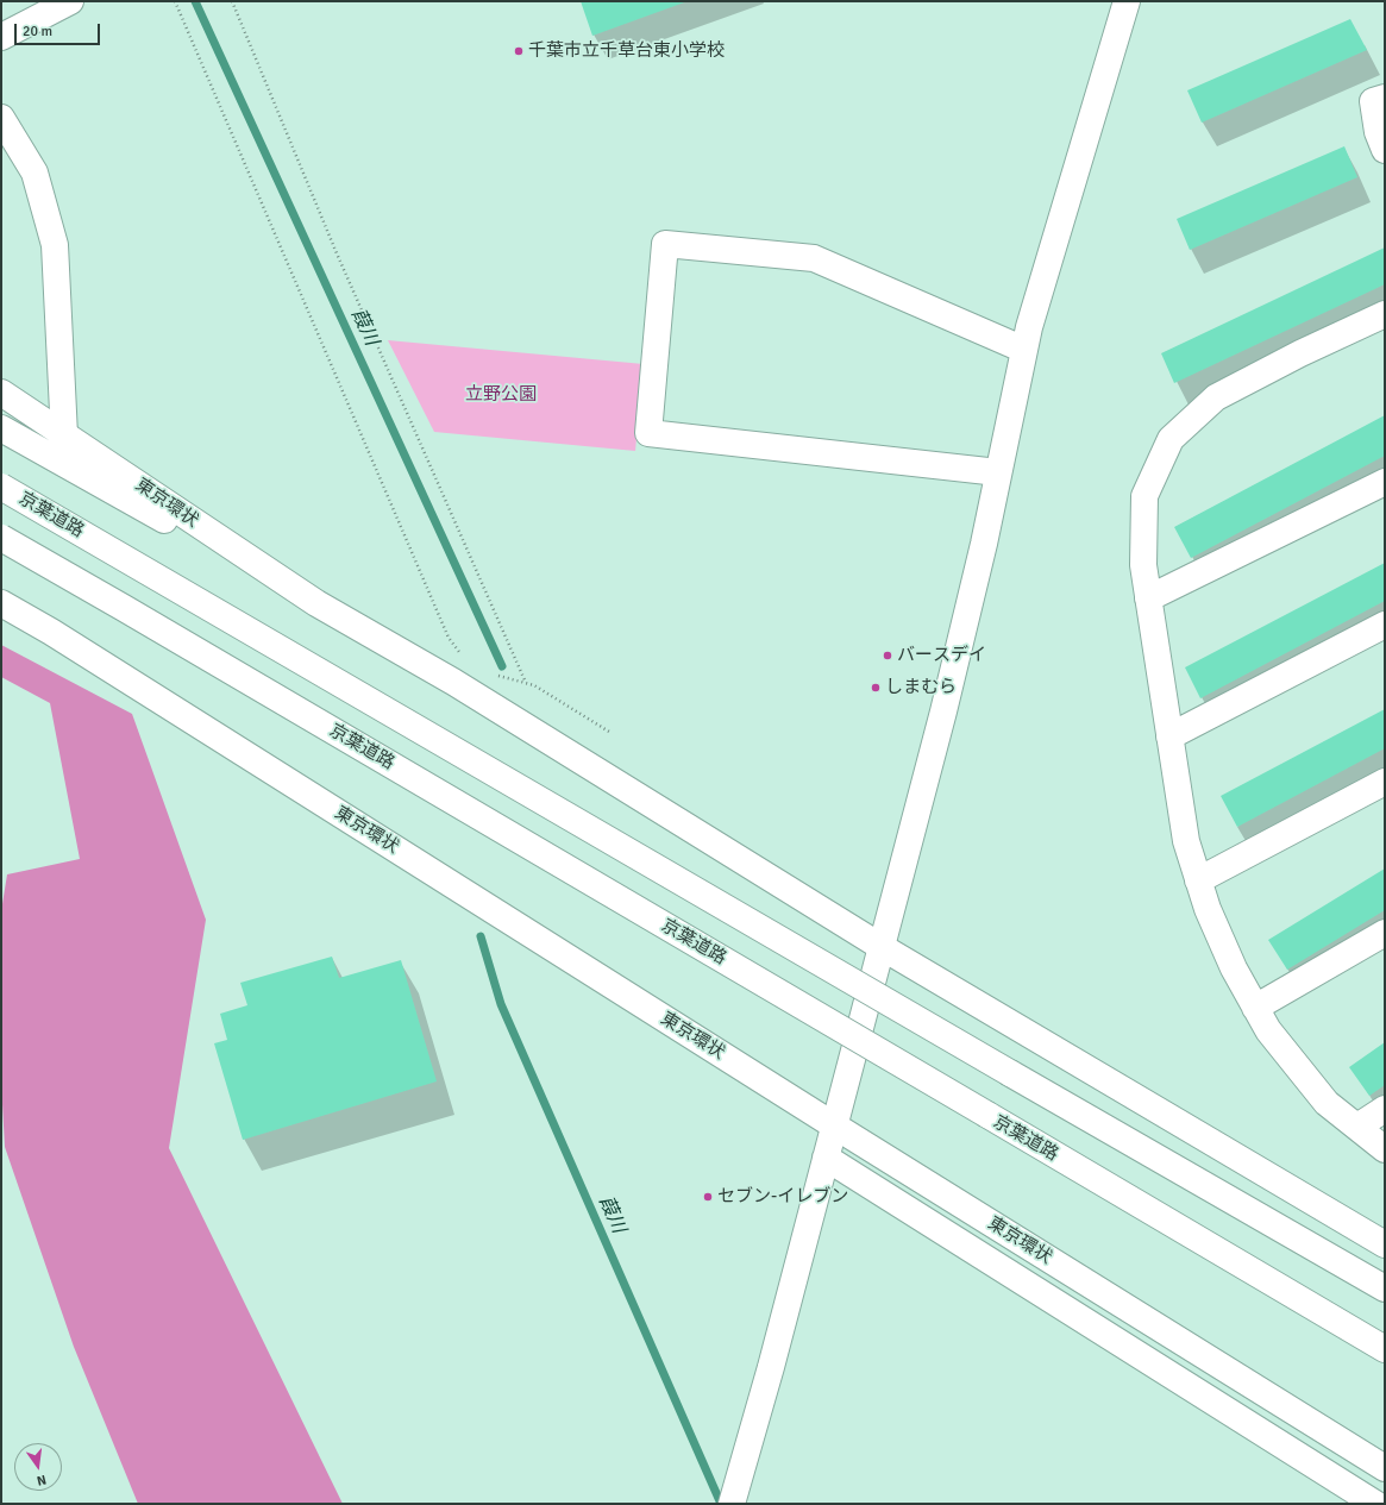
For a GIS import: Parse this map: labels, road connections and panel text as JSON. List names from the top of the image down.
{
  "streets": {
    "main road": ["東京環状", "京葉道路"]
  },
  "water": ["葭川"],
  "parks": ["立野公園"],
  "places": [
    "千葉市立千草台東小学校",
    "バースデイ",
    "しまむら",
    "セブン-イレブン"
  ],
  "scale_bar": "20 m",
  "north": "bottom"
}
